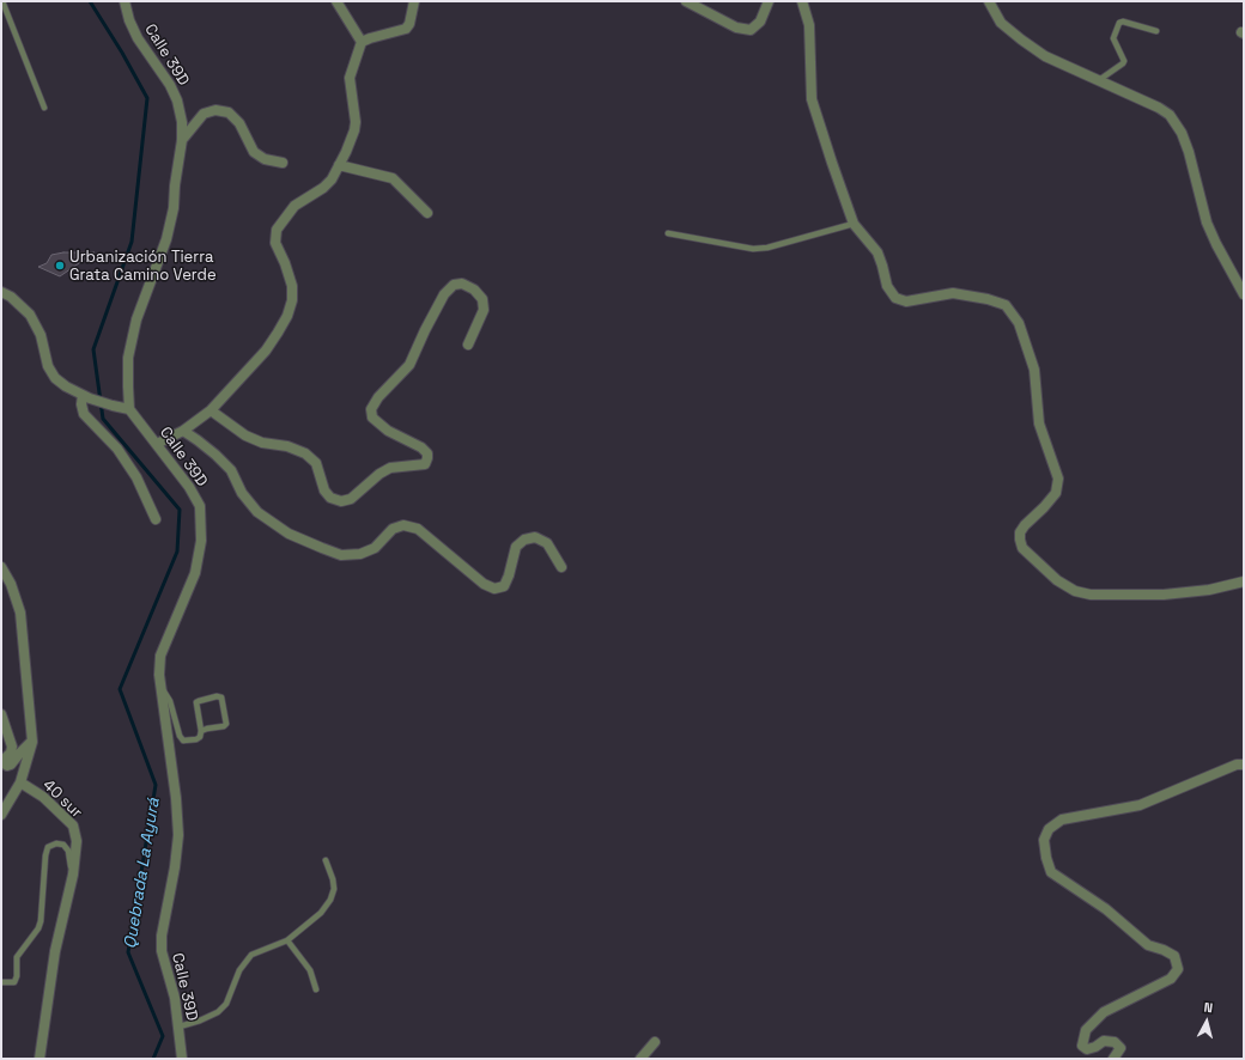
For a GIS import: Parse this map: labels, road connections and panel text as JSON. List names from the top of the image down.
{
  "streets": {
    "street": ["Calle 39D", "40 sur"]
  },
  "water": ["Quebrada La Ayurá"],
  "places": ["Urbanización Tierra Grata Camino Verde"],
  "north": "top"
}
